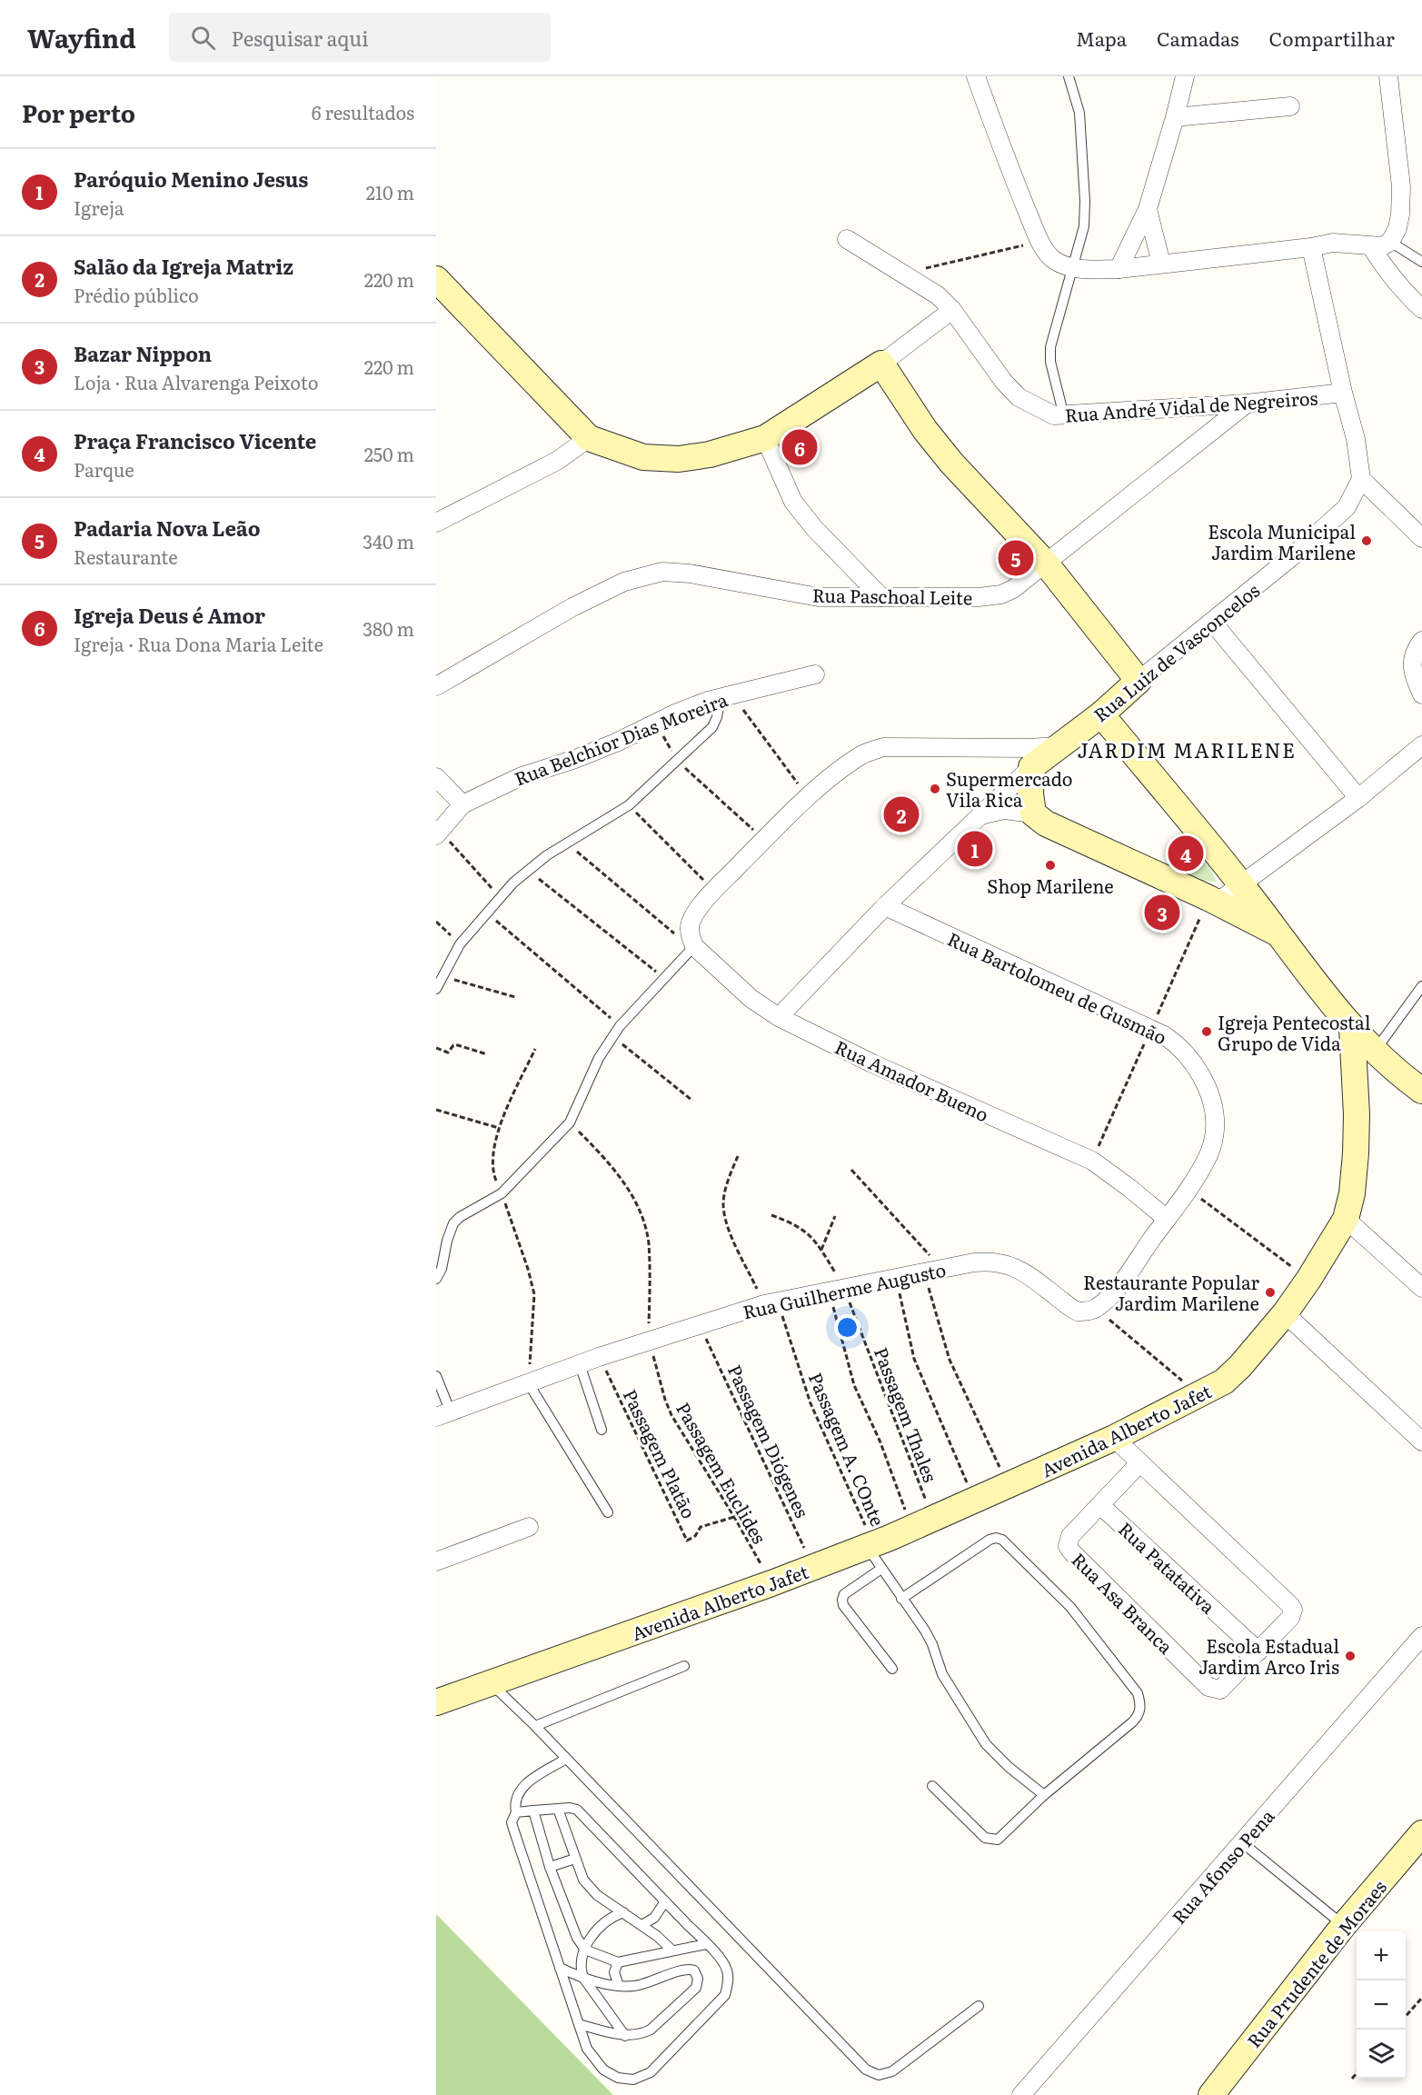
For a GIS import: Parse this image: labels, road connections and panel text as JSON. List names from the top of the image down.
{
  "streets": {
    "street": [
      "Rua André Vidal de Negreiros",
      "Rua Paschoal Leite",
      "Rua Luiz de Vasconcelos",
      "Rua Belchior Dias Moreira",
      "Rua Bartolomeu de Gusmão",
      "Rua Amador Bueno",
      "Rua Guilherme Augusto",
      "Avenida Alberto Jafet",
      "Rua Patatativa",
      "Rua Asa Branca",
      "Rua Afonso Pena",
      "Rua Prudente de Moraes"
    ],
    "path": [
      "Passagem Thales",
      "Passagem Diógenes",
      "Passagem A. COnte",
      "Passagem Platão",
      "Passagem Euclides"
    ]
  },
  "crossings": [
    ["Rua André Vidal de Negreiros", "Rua Paschoal Leite"],
    ["Rua Luiz de Vasconcelos", "Rua Bartolomeu de Gusmão"],
    ["Rua Luiz de Vasconcelos", "Rua Amador Bueno"],
    ["Rua Bartolomeu de Gusmão", "Rua Amador Bueno"],
    ["Rua Bartolomeu de Gusmão", "Rua Guilherme Augusto"],
    ["Rua Guilherme Augusto", "Passagem Thales"],
    ["Rua Guilherme Augusto", "Passagem Diógenes"],
    ["Rua Guilherme Augusto", "Passagem A. COnte"],
    ["Rua Guilherme Augusto", "Passagem Platão"],
    ["Rua Guilherme Augusto", "Passagem Euclides"],
    ["Passagem Thales", "Avenida Alberto Jafet"],
    ["Avenida Alberto Jafet", "Passagem Diógenes"],
    ["Avenida Alberto Jafet", "Passagem A. COnte"],
    ["Avenida Alberto Jafet", "Passagem Euclides"],
    ["Avenida Alberto Jafet", "Rua Asa Branca"],
    ["Passagem Platão", "Passagem Euclides"],
    ["Rua Patatativa", "Rua Asa Branca"]
  ],
  "districts": ["JARDIM MARILENE"],
  "places": [
    "Escola Municipal Jardim Marilene",
    "Supermercado Vila Rica",
    "Shop Marilene",
    "Igreja Pentecostal Grupo de Vida",
    "Restaurante Popular Jardim Marilene",
    "Escola Estadual Jardim Arco Iris"
  ],
  "page": {
    "header": "Wayfind",
    "search": "Pesquisar aqui",
    "nav": ["Mapa", "Camadas", "Compartilhar"],
    "heading": ["Por perto", "6 resultados"],
    "list": [
      {
        "mark": "1",
        "name": "Paróquio Menino Jesus",
        "note": "Igreja",
        "value": "210 m"
      },
      {
        "mark": "2",
        "name": "Salão da Igreja Matriz",
        "note": "Prédio público",
        "value": "220 m"
      },
      {
        "mark": "3",
        "name": "Bazar Nippon",
        "note": "Loja · Rua Alvarenga Peixoto",
        "value": "220 m"
      },
      {
        "mark": "4",
        "name": "Praça Francisco Vicente",
        "note": "Parque",
        "value": "250 m"
      },
      {
        "mark": "5",
        "name": "Padaria Nova Leão",
        "note": "Restaurante",
        "value": "340 m"
      },
      {
        "mark": "6",
        "name": "Igreja Deus é Amor",
        "note": "Igreja · Rua Dona Maria Leite",
        "value": "380 m"
      }
    ],
    "pins": [
      "6",
      "5",
      "2",
      "1",
      "4",
      "3"
    ],
    "map_buttons": ["+", "−"]
  }
}
